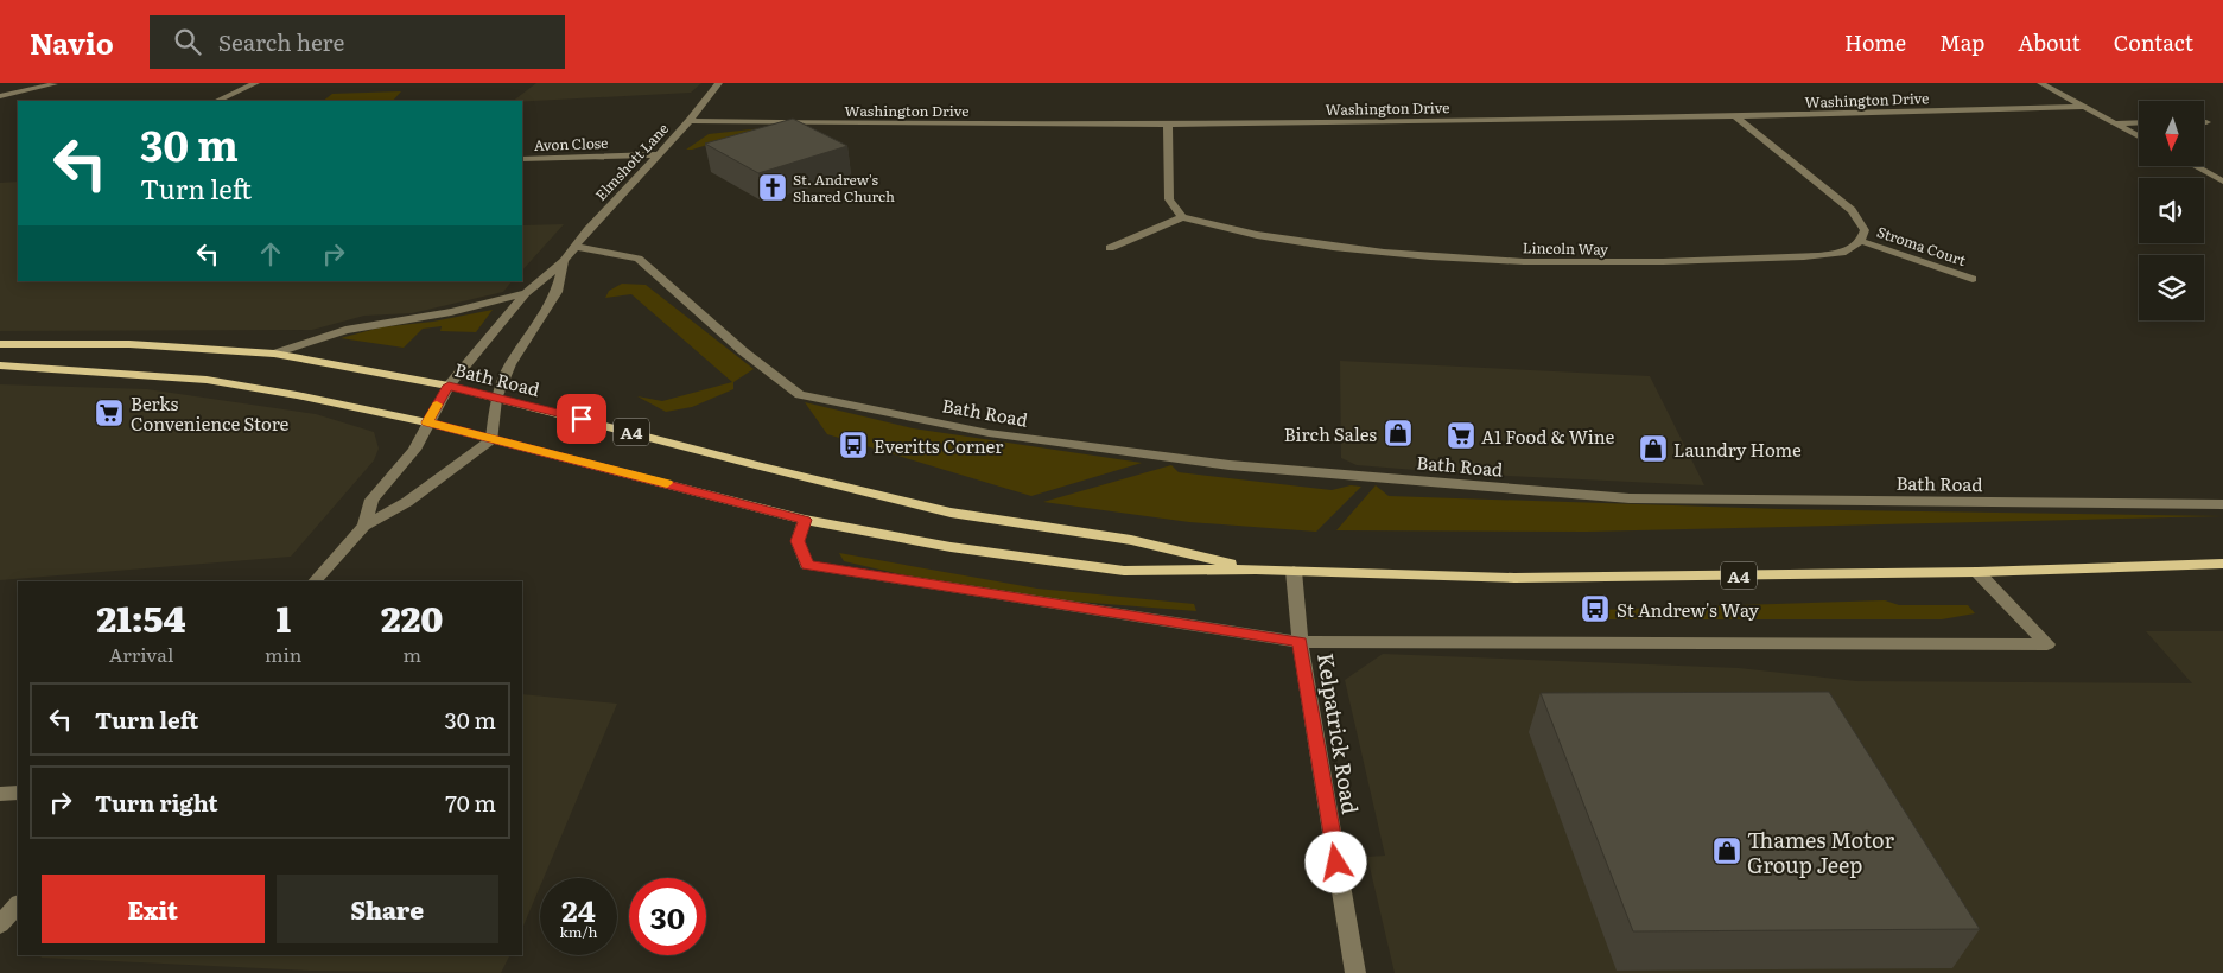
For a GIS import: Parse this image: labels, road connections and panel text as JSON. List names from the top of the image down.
{
  "streets": {
    "main road": ["Bath Road", "A4"],
    "street": [
      "Washington Drive",
      "Avon Close",
      "Elmshott Lane",
      "Stroma Court",
      "Lincoln Way",
      "Kelpatrick Road"
    ]
  },
  "crossings": [
    ["Washington Drive", "Elmshott Lane"],
    ["Avon Close", "Elmshott Lane"],
    ["Elmshott Lane", "Bath Road"],
    ["Stroma Court", "Lincoln Way"],
    ["Bath Road", "Kelpatrick Road"]
  ],
  "places": {
    "church": ["St. Andrew's Shared Church"],
    "supermarket": ["Berks Convenience Store", "A1 Food & Wine"],
    "shop": ["Birch Sales", "Laundry Home", "Thames Motor Group Jeep"],
    "bus stop": ["Everitts Corner", "St Andrew's Way"]
  },
  "north": "bottom",
  "page": {
    "header": "Navio",
    "search": "Search here",
    "nav": [
      "Home",
      "Map",
      "About",
      "Contact"
    ],
    "turn": ["30 m", "Turn left"],
    "eta": [
      "21:54",
      "Arrival",
      "1",
      "min",
      "220",
      "m"
    ],
    "list": [
      {
        "name": "Turn left",
        "value": "30 m"
      },
      {
        "name": "Turn right",
        "value": "70 m"
      }
    ],
    "buttons": ["Exit", "Share"],
    "speed": "24 km/h",
    "limit": "30"
  }
}
